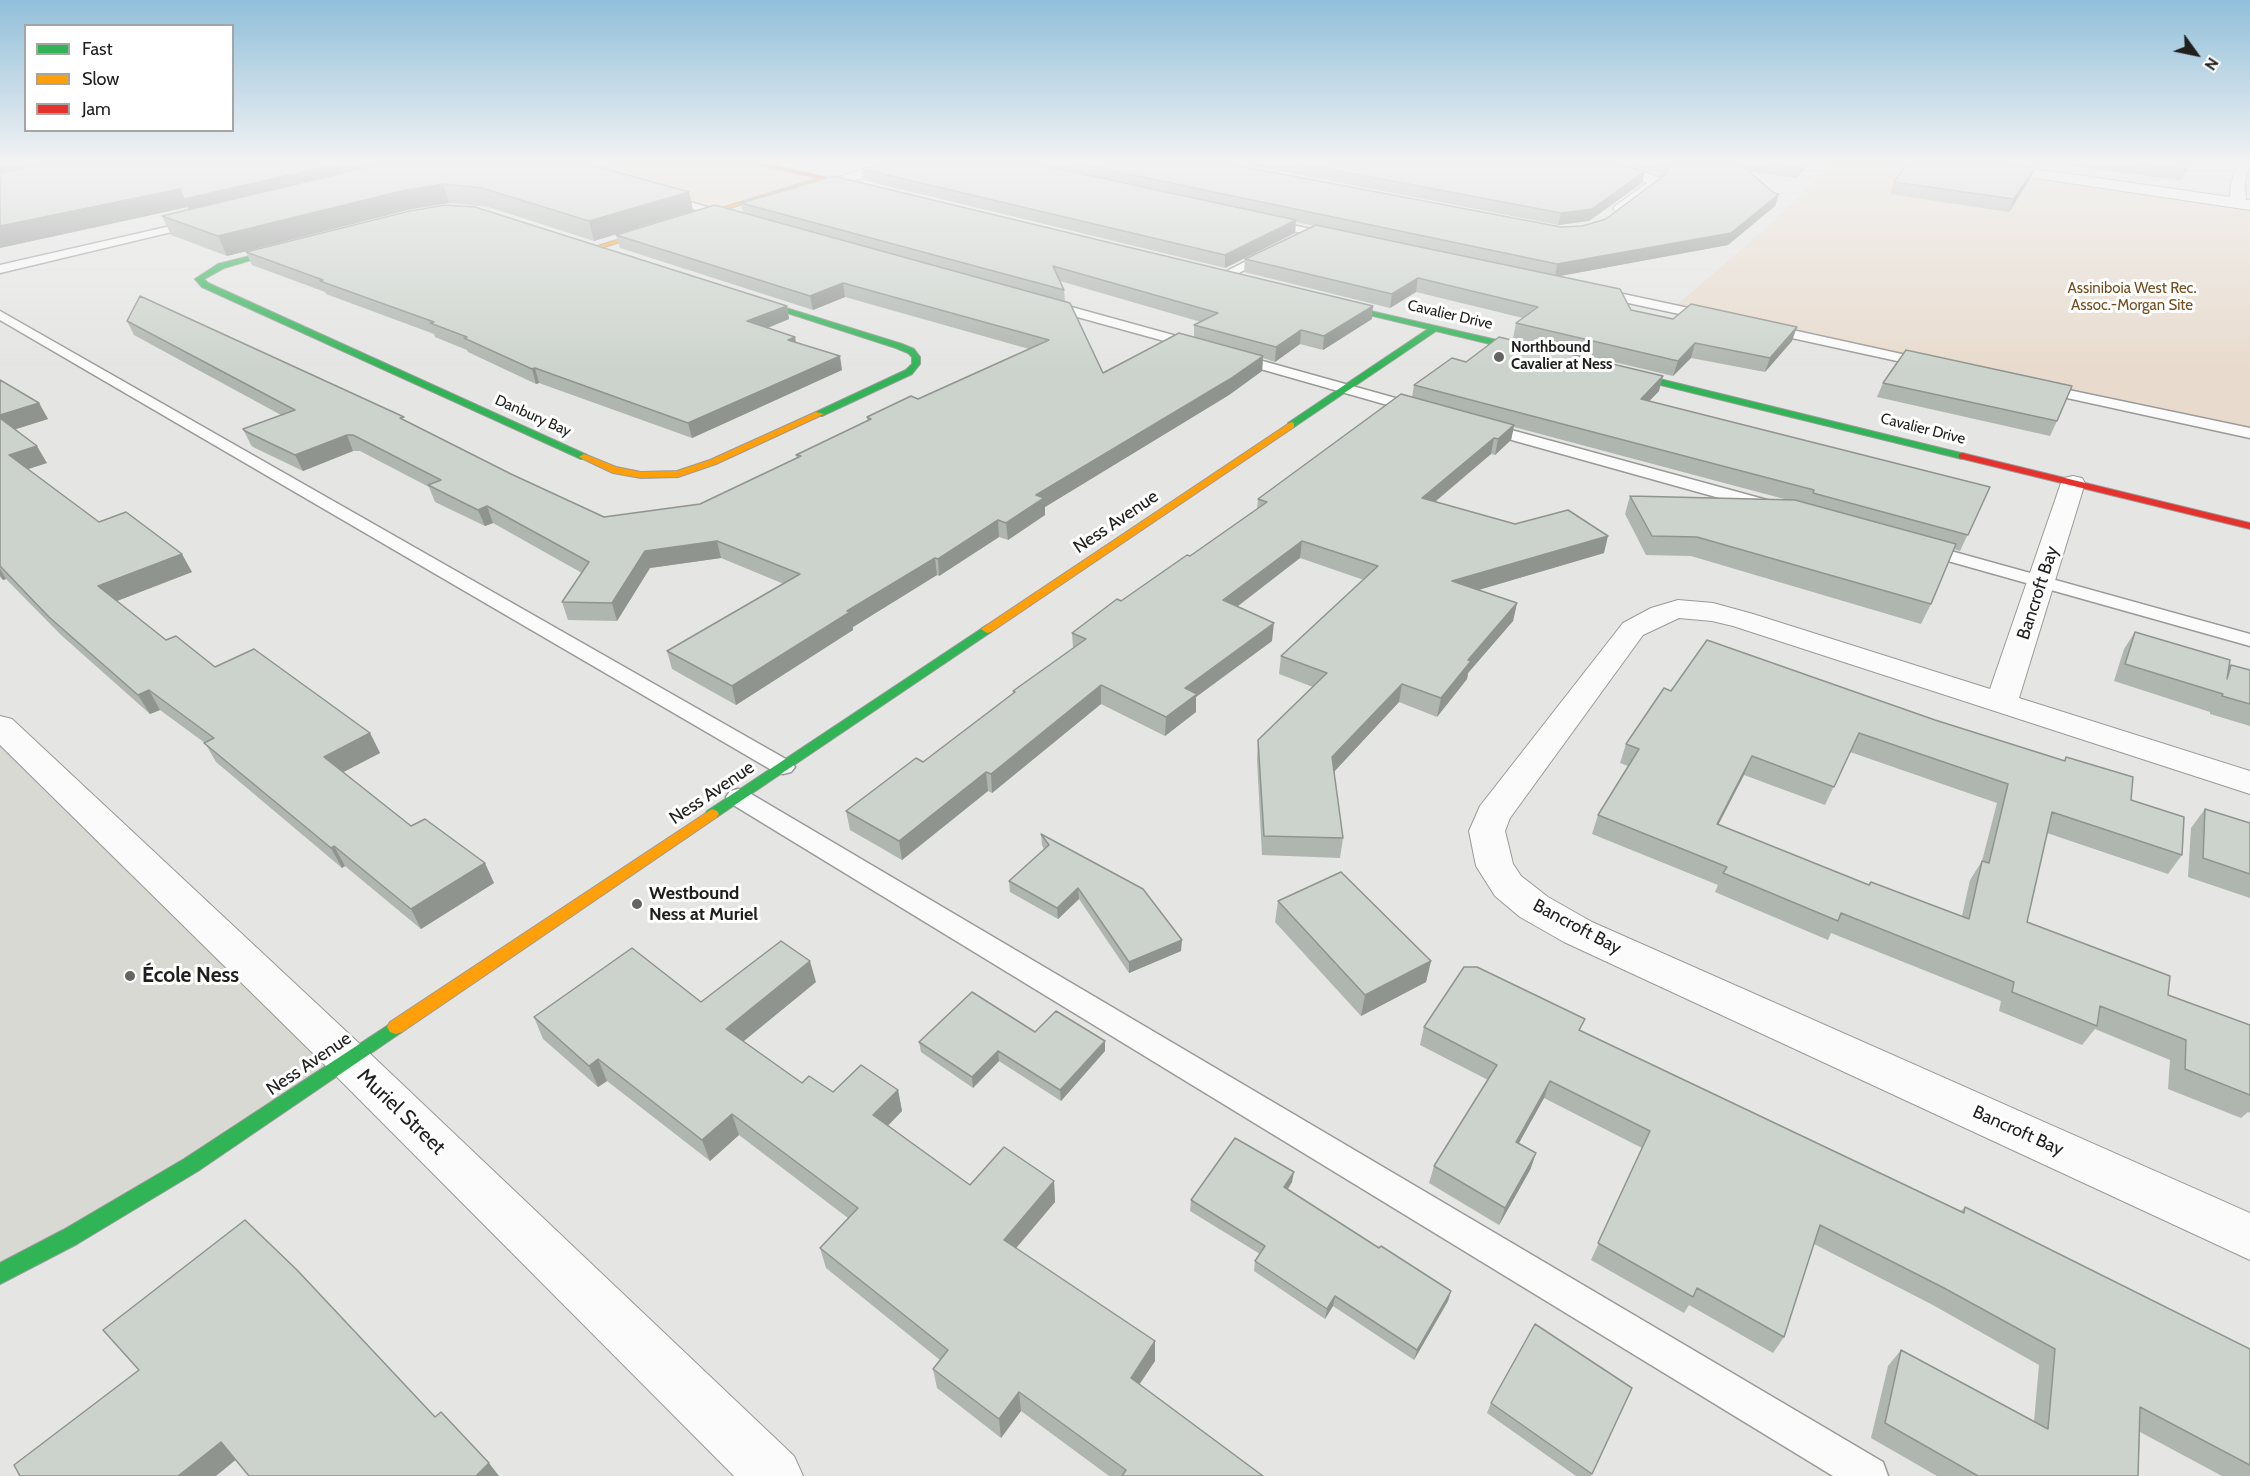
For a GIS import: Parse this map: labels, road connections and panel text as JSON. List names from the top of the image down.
{
  "streets": {
    "street": [
      "Cavalier Drive",
      "Danbury Bay",
      "Ness Avenue",
      "Bancroft Bay",
      "Muriel Street"
    ]
  },
  "crossings": [
    ["Cavalier Drive", "Ness Avenue"],
    ["Cavalier Drive", "Bancroft Bay"],
    ["Ness Avenue", "Muriel Street"]
  ],
  "parks": ["Assiniboia West Rec. Assoc.-Morgan Site"],
  "places": ["Northbound Cavalier at Ness", "Westbound Ness at Muriel", "École Ness"],
  "legend": ["Fast", "Slow", "Jam"],
  "north": "bottom right"
}
